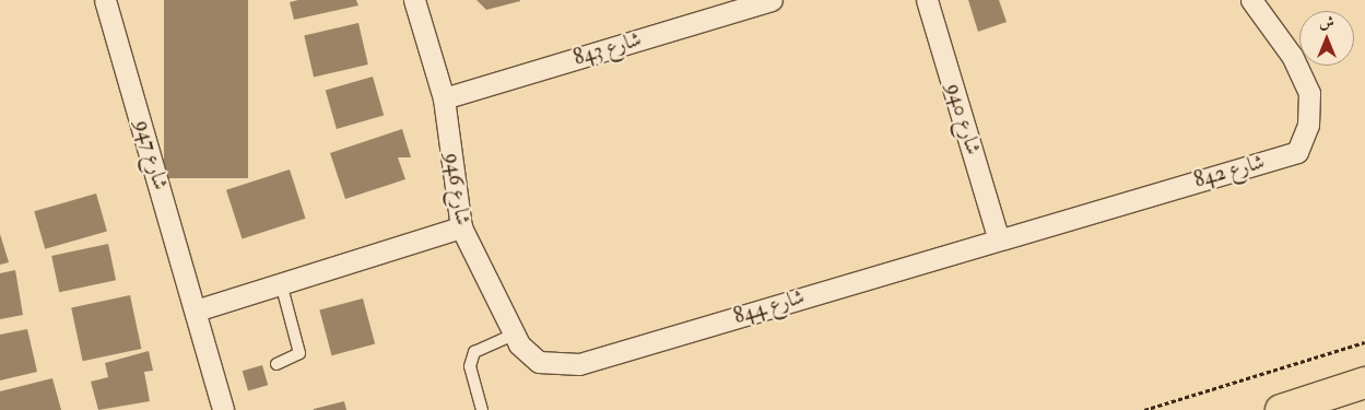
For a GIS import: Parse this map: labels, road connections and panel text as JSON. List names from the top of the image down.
{
  "streets": {
    "street": [
      "شارع 843",
      "شارع 940",
      "شارع 947",
      "شارع 842",
      "شارع 946",
      "شارع 844"
    ]
  },
  "crossings": [
    ["شارع 843", "شارع 946"],
    ["شارع 940", "شارع 842"],
    ["شارع 940", "شارع 844"],
    ["شارع 842", "شارع 844"],
    ["شارع 946", "شارع 844"]
  ],
  "north": "top"
}
